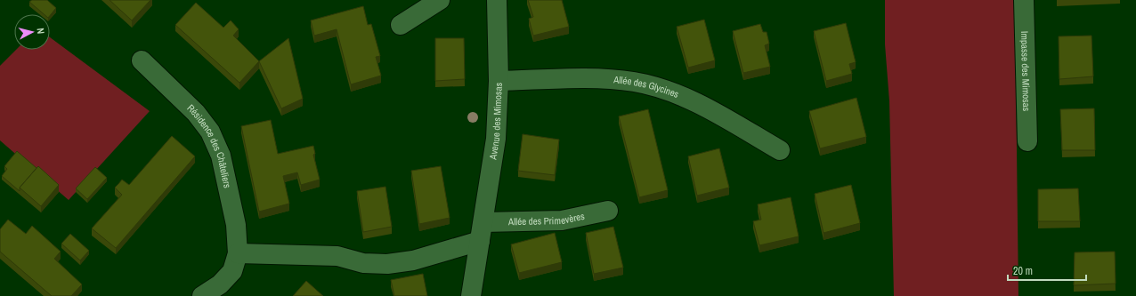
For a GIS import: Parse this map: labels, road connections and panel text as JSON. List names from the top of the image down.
{
  "streets": {
    "street": [
      "Impasse des Mimosas",
      "Allée des Glycines",
      "Avenue des Mimosas",
      "Résidence des Châteliers",
      "Allée des Primevères"
    ]
  },
  "crossings": [
    ["Allée des Glycines", "Avenue des Mimosas"],
    ["Avenue des Mimosas", "Allée des Primevères"]
  ],
  "scale_bar": "20 m",
  "north": "right"
}
